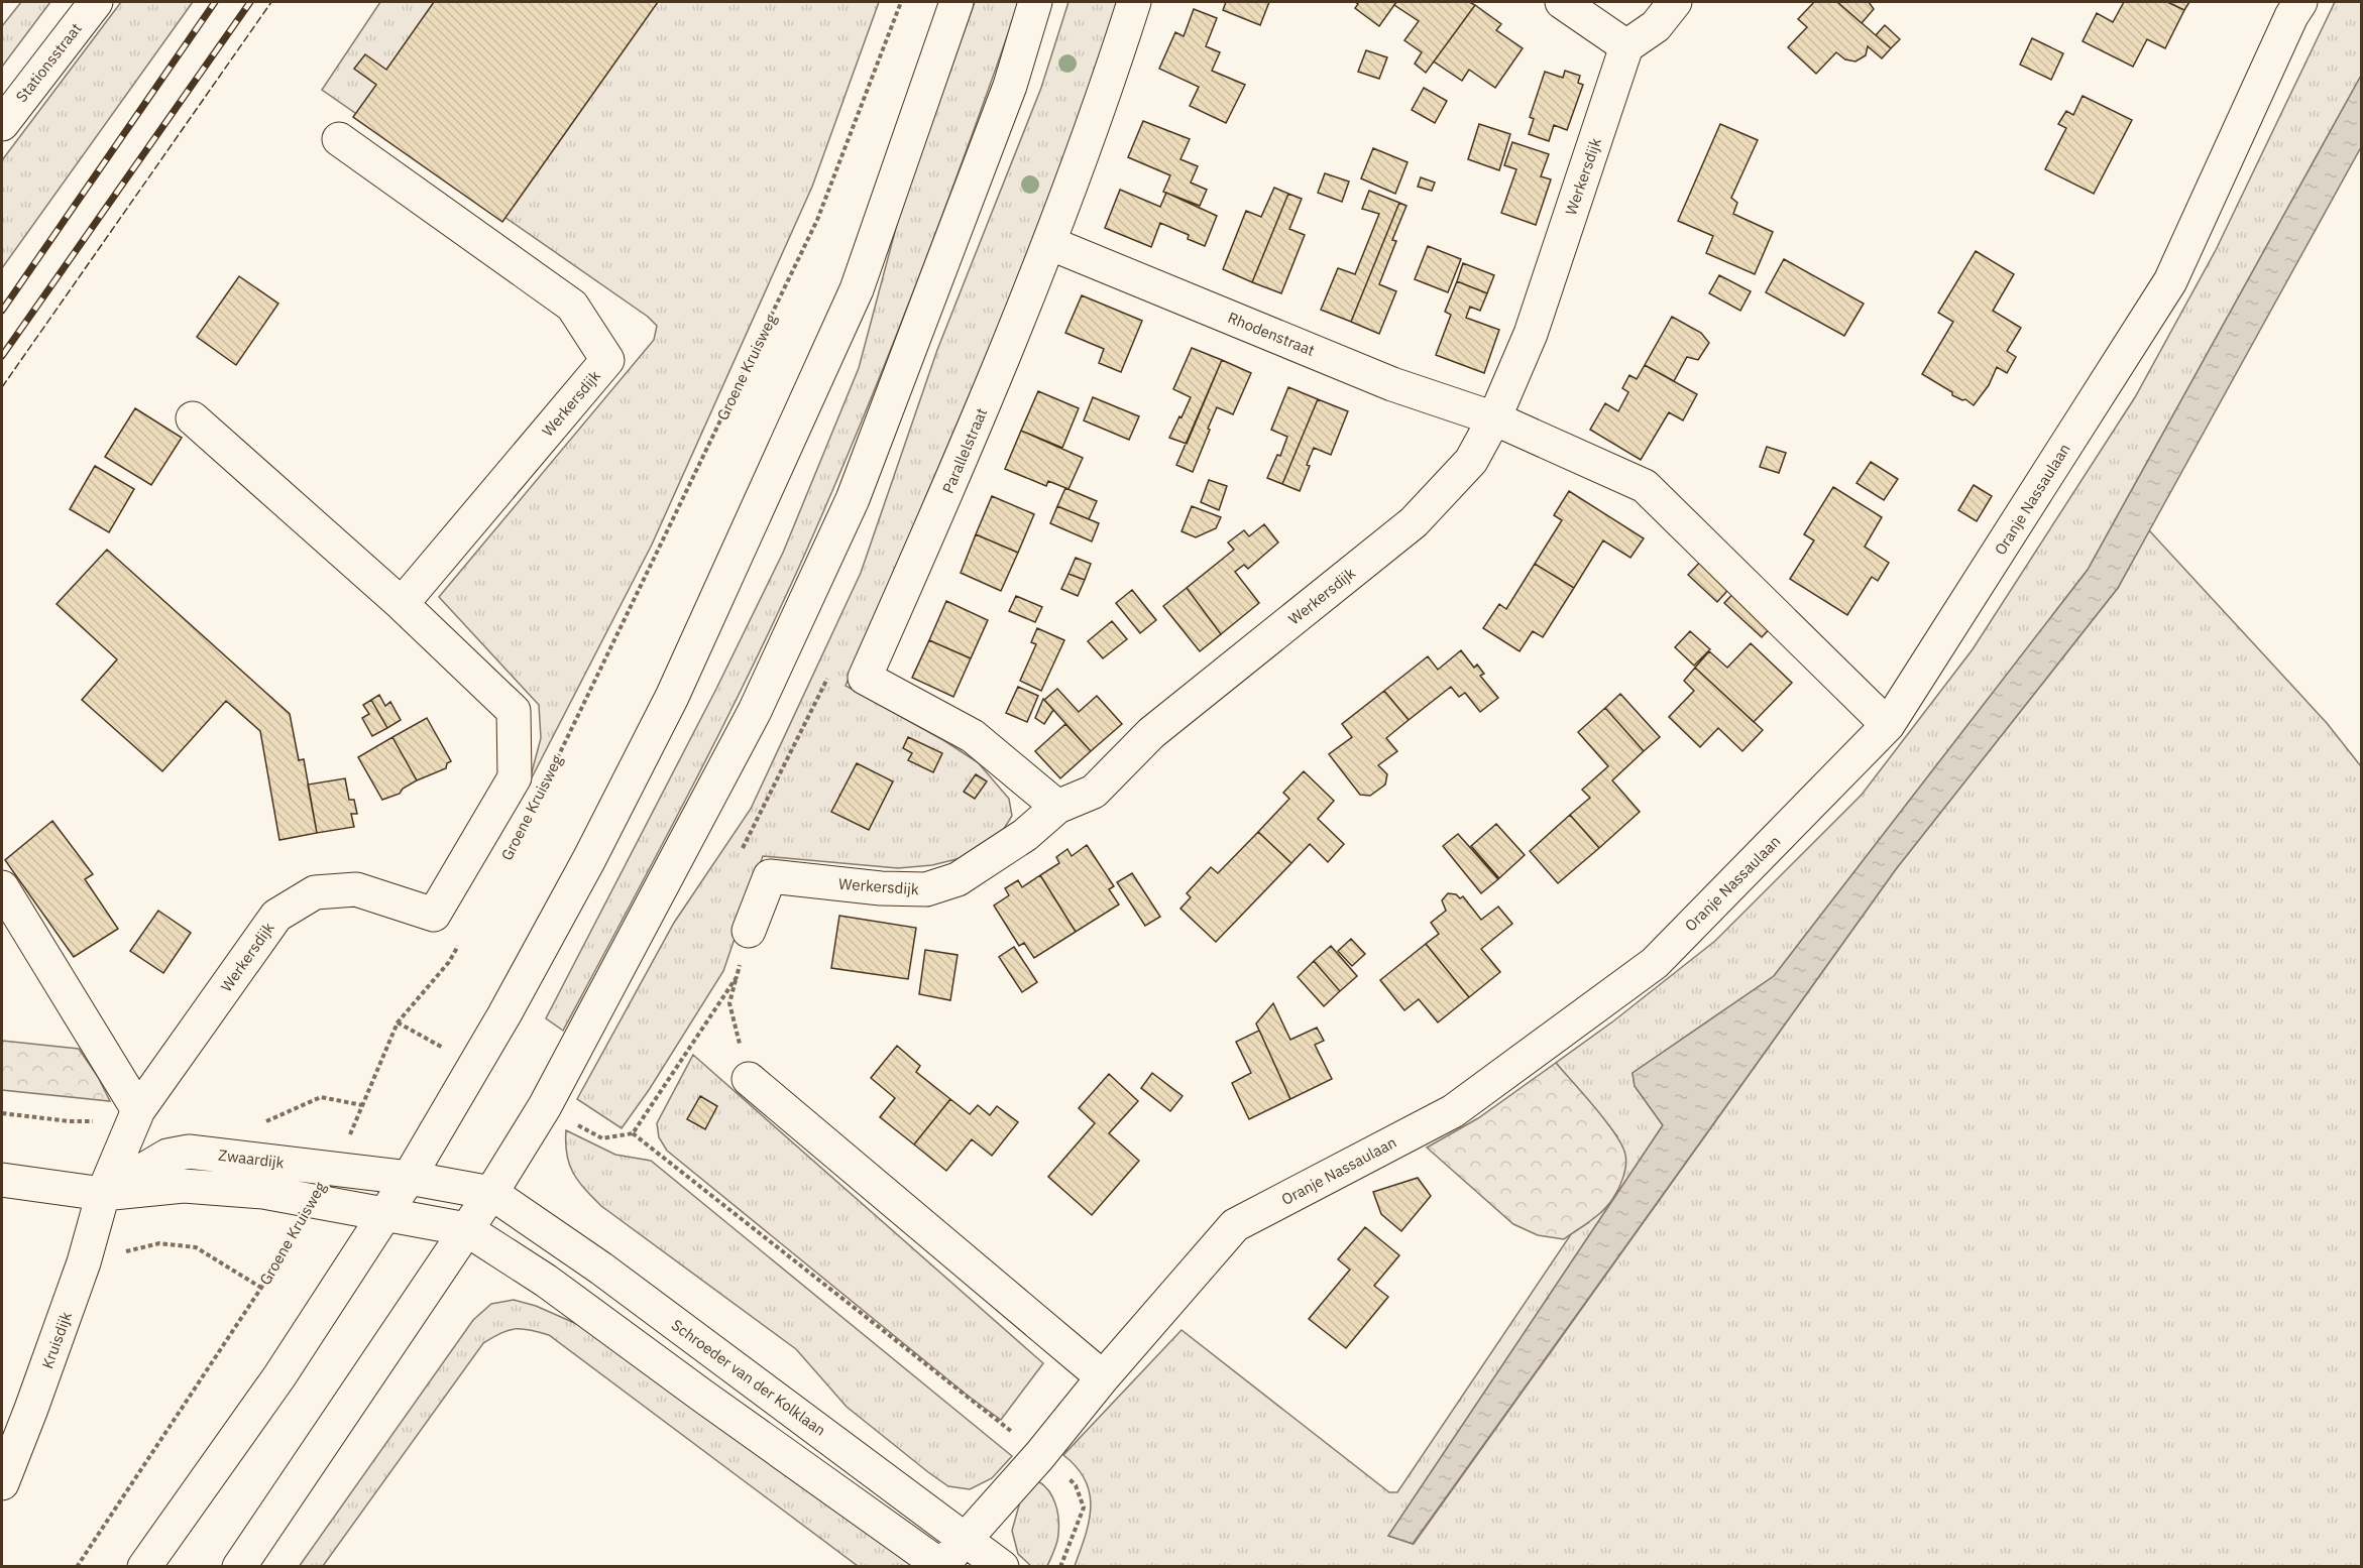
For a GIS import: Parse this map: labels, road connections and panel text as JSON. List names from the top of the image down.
{
  "streets": {
    "street": [
      "Stationsstraat",
      "Werkersdijk",
      "Rhodenstraat",
      "Parallelstraat",
      "Oranje Nassaulaan",
      "Zwaardijk",
      "Kruisdijk",
      "Schroeder van der Kolklaan"
    ],
    "path": ["Groene Kruisweg"]
  },
  "crossings": [
    ["Werkersdijk", "Rhodenstraat"],
    ["Werkersdijk", "Zwaardijk"],
    ["Werkersdijk", "Kruisdijk"],
    ["Rhodenstraat", "Parallelstraat"],
    ["Rhodenstraat", "Oranje Nassaulaan"],
    ["Groene Kruisweg", "Zwaardijk"],
    ["Oranje Nassaulaan", "Schroeder van der Kolklaan"],
    ["Zwaardijk", "Kruisdijk"],
    ["Zwaardijk", "Schroeder van der Kolklaan"]
  ]
}
